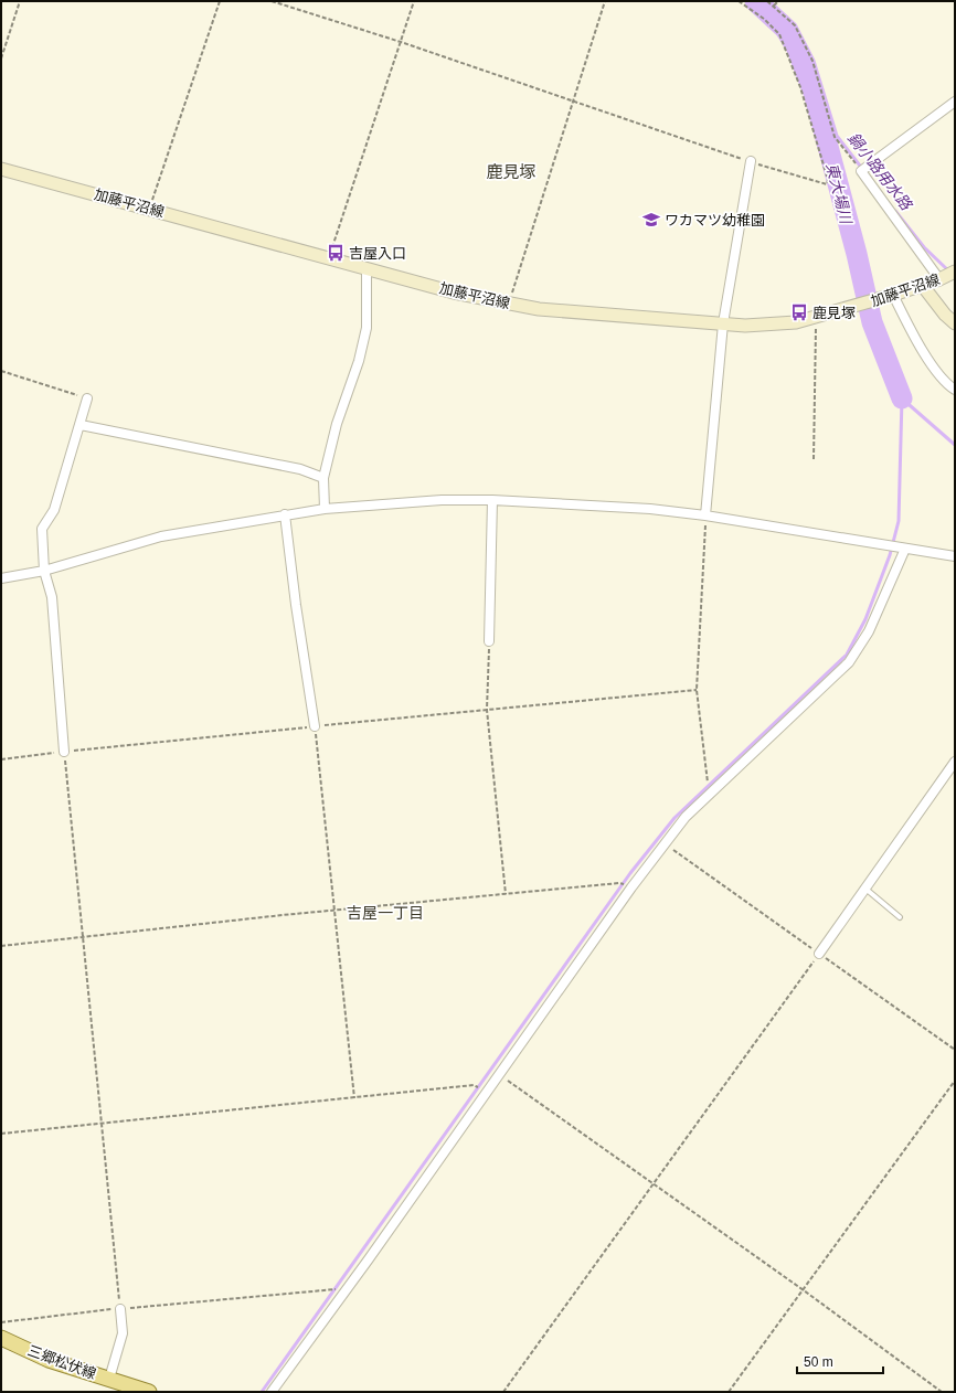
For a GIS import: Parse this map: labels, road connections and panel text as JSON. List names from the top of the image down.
{
  "streets": {
    "main road": ["加藤平沼線", "三郷松伏線"]
  },
  "districts": ["鹿見塚", "吉屋一丁目"],
  "water": ["鍋小路用水路", "東大場川"],
  "places": {
    "school or university": ["ワカマツ幼稚園"],
    "bus stop": ["吉屋入口", "鹿見塚"]
  },
  "scale_bar": "50 m"
}
